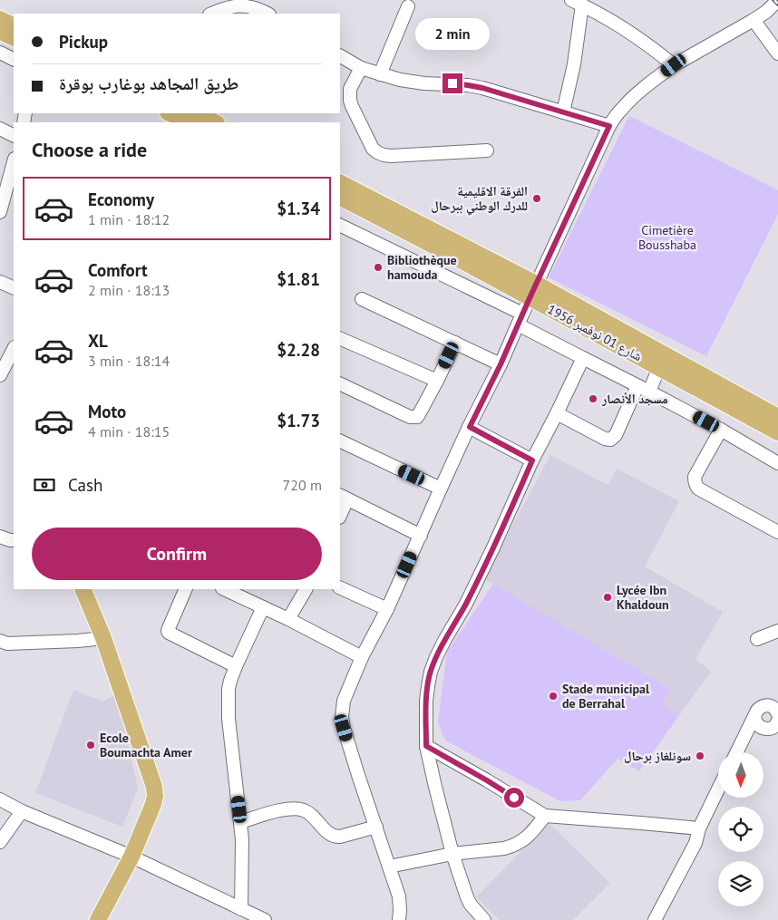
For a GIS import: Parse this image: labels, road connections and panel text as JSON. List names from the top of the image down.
{
  "streets": {
    "main road": ["شارع 01 نوفمبر 1956"]
  },
  "parks": ["Cimetière Bousshaba"],
  "places": [
    "الفرقة الاقليمية للدرك الوطني ببرحال",
    "Bibliothèque hamouda",
    "مسجد الأنصار",
    "Lycée Ibn Khaldoun",
    "Stade municipal de Berrahal",
    "Ecole Boumachta Amer",
    "سونلغاز برحال"
  ],
  "north": "bottom",
  "page": {
    "banner": ["Pickup", "طريق المجاهد بوغارب بوقرة"],
    "bubble": "2 min",
    "heading": "Choose a ride",
    "list": [
      {
        "name": "Economy",
        "note": "1 min · 18:12",
        "value": "$1.34"
      },
      {
        "name": "Comfort",
        "note": "2 min · 18:13",
        "value": "$1.81"
      },
      {
        "name": "XL",
        "note": "3 min · 18:14",
        "value": "$2.28"
      },
      {
        "name": "Moto",
        "note": "4 min · 18:15",
        "value": "$1.73"
      }
    ],
    "pay": ["Cash", "720 m"],
    "buttons": "Confirm"
  }
}
